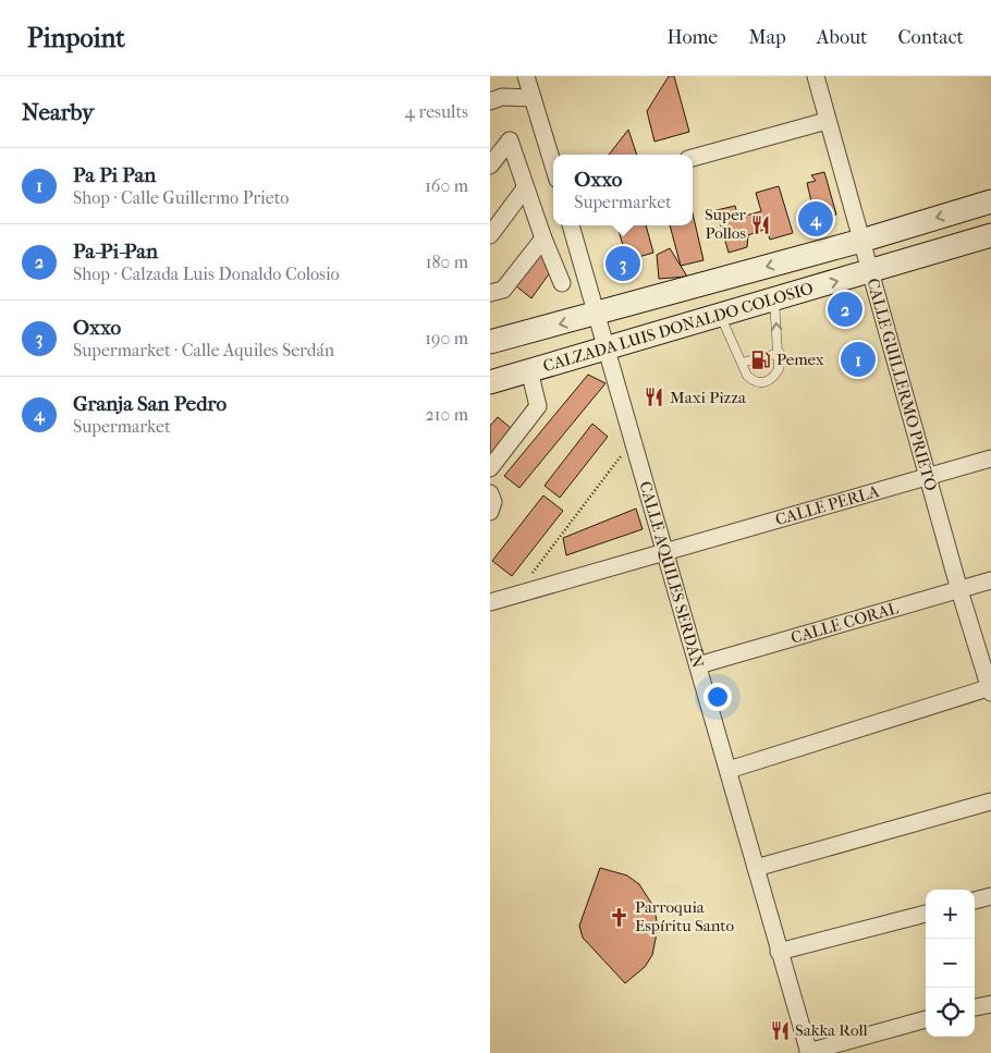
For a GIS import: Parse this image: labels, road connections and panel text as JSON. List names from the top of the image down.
{
  "streets": {
    "main road": ["CALZADA LUIS DONALDO COLOSIO"],
    "street": [
      "CALLE GUILLERMO PRIETO",
      "CALLE PERLA",
      "CALLE AQUILES SERDÁN",
      "CALLE CORAL"
    ]
  },
  "crossings": [
    ["CALZADA LUIS DONALDO COLOSIO", "CALLE GUILLERMO PRIETO"],
    ["CALZADA LUIS DONALDO COLOSIO", "CALLE AQUILES SERDÁN"],
    ["CALLE GUILLERMO PRIETO", "CALLE PERLA"],
    ["CALLE GUILLERMO PRIETO", "CALLE CORAL"],
    ["CALLE PERLA", "CALLE AQUILES SERDÁN"],
    ["CALLE AQUILES SERDÁN", "CALLE CORAL"]
  ],
  "places": {
    "restaurant": ["Super Pollos", "Maxi Pizza", "Sakka Roll"],
    "fuel station": ["Pemex"],
    "church": ["Parroquia Espíritu Santo"]
  },
  "page": {
    "header": "Pinpoint",
    "nav": [
      "Home",
      "Map",
      "About",
      "Contact"
    ],
    "heading": ["Nearby", "4 results"],
    "list": [
      {
        "mark": "1",
        "name": "Pa Pi Pan",
        "note": "Shop · Calle Guillermo Prieto",
        "value": "160 m"
      },
      {
        "mark": "2",
        "name": "Pa-Pi-Pan",
        "note": "Shop · Calzada Luis Donaldo Colosio",
        "value": "180 m"
      },
      {
        "mark": "3",
        "name": "Oxxo",
        "note": "Supermarket · Calle Aquiles Serdán",
        "value": "190 m"
      },
      {
        "mark": "4",
        "name": "Granja San Pedro",
        "note": "Supermarket",
        "value": "210 m"
      }
    ],
    "popup": ["Oxxo", "Supermarket"],
    "pins": [
      "4",
      "3",
      "2",
      "1"
    ],
    "map_buttons": ["+", "−"]
  }
}
